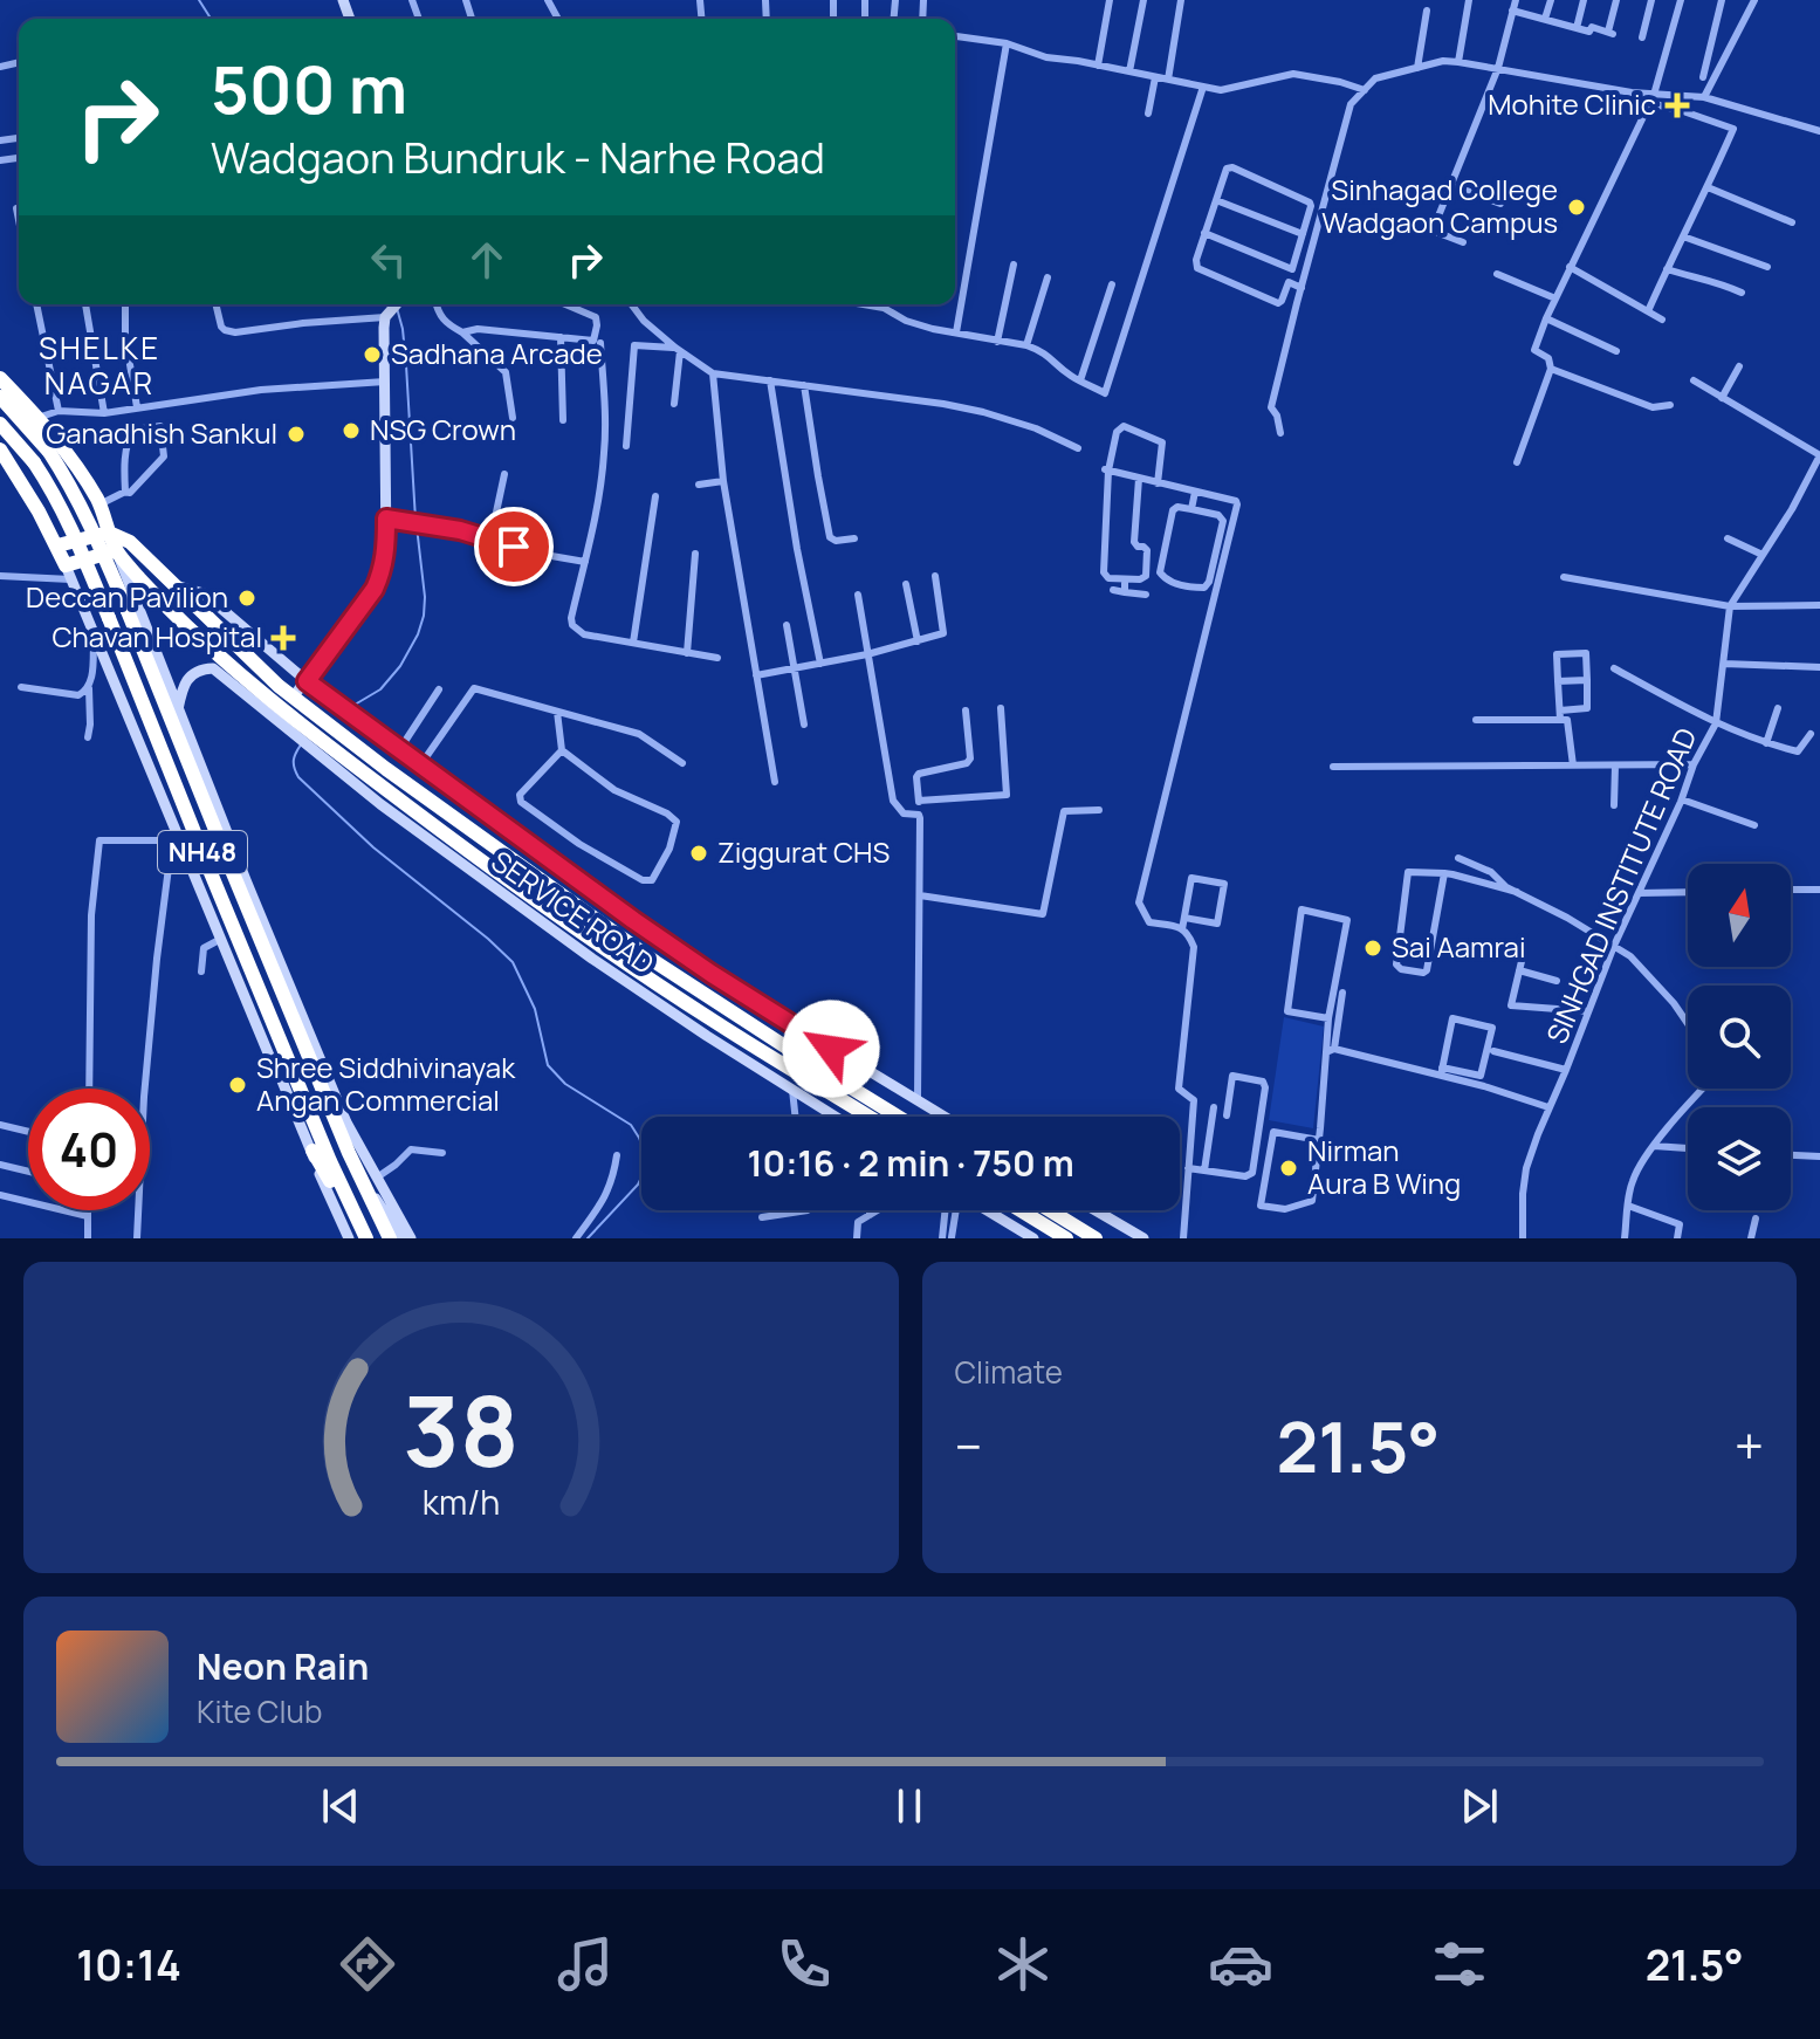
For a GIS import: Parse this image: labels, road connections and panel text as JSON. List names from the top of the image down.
{
  "streets": {
    "highway": ["NH48"],
    "street": ["SINHGAD INSTITUTE ROAD", "SERVICE ROAD"]
  },
  "districts": ["SHELKE NAGAR"],
  "places": {
    "health": ["Mohite Clinic", "Chavan Hospital"],
    "other": [
      "Sinhagad College Wadgaon Campus",
      "Sadhana Arcade",
      "NSG Crown",
      "Ganadhish Sankul",
      "Deccan Pavilion",
      "Ziggurat CHS",
      "Sai Aamrai",
      "Shree Siddhivinayak Angan Commercial",
      "Nirman Aura B Wing"
    ]
  },
  "north": "top",
  "page": {
    "turn": ["500 m", "Wadgaon Bundruk - Narhe Road"],
    "limit": "40",
    "trip": "10:16 · 2 min · 750 m",
    "tile": "Climate",
    "heat": ["−", "21.5°", "+"],
    "song": ["Neon Rain", "Kite Club"],
    "tabs": ["10:14", "21.5°"],
    "gauge": ["38", "km/h"]
  }
}
